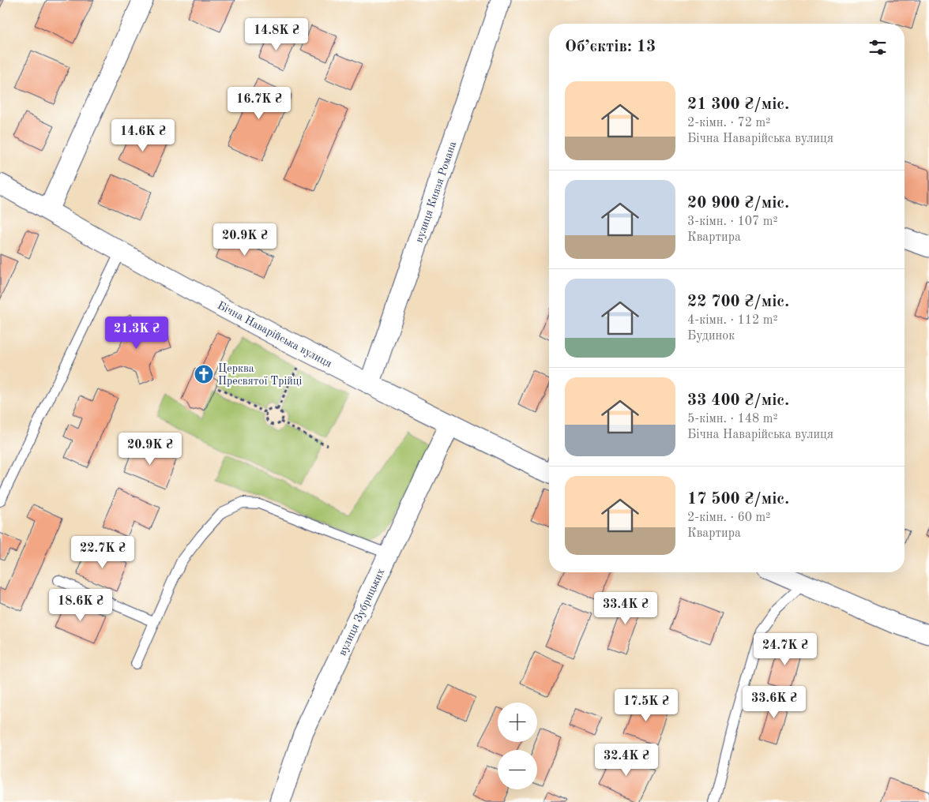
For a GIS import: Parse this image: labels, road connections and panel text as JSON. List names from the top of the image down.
{
  "streets": {
    "street": ["вулиця Князя Романа", "Бічна Наварійська вулиця", "вулиця Зубрицьких"]
  },
  "crossings": [
    ["вулиця Князя Романа", "Бічна Наварійська вулиця"],
    ["Бічна Наварійська вулиця", "вулиця Зубрицьких"]
  ],
  "places": {
    "church": ["Церква Пресвятої Трійці"]
  },
  "page": {
    "price": [
      "14.8K ₴",
      "16.7K ₴",
      "14.6K ₴",
      "20.9K ₴",
      "21.3K ₴",
      "20.9K ₴",
      "22.7K ₴",
      "18.6K ₴",
      "33.4K ₴",
      "24.7K ₴",
      "33.6K ₴",
      "17.5K ₴",
      "32.4K ₴"
    ],
    "heading": "Об’єктів: 13",
    "list": [
      {
        "name": "21 300 ₴/міс.",
        "note": "2-кімн. · 72 m² · Бічна Наварійська вулиця"
      },
      {
        "name": "20 900 ₴/міс.",
        "note": "3-кімн. · 107 m² · Квартира"
      },
      {
        "name": "22 700 ₴/міс.",
        "note": "4-кімн. · 112 m² · Будинок"
      },
      {
        "name": "33 400 ₴/міс.",
        "note": "5-кімн. · 148 m² · Бічна Наварійська вулиця"
      },
      {
        "name": "17 500 ₴/міс.",
        "note": "2-кімн. · 60 m² · Квартира"
      }
    ],
    "map_buttons": ["+", "−"]
  }
}
